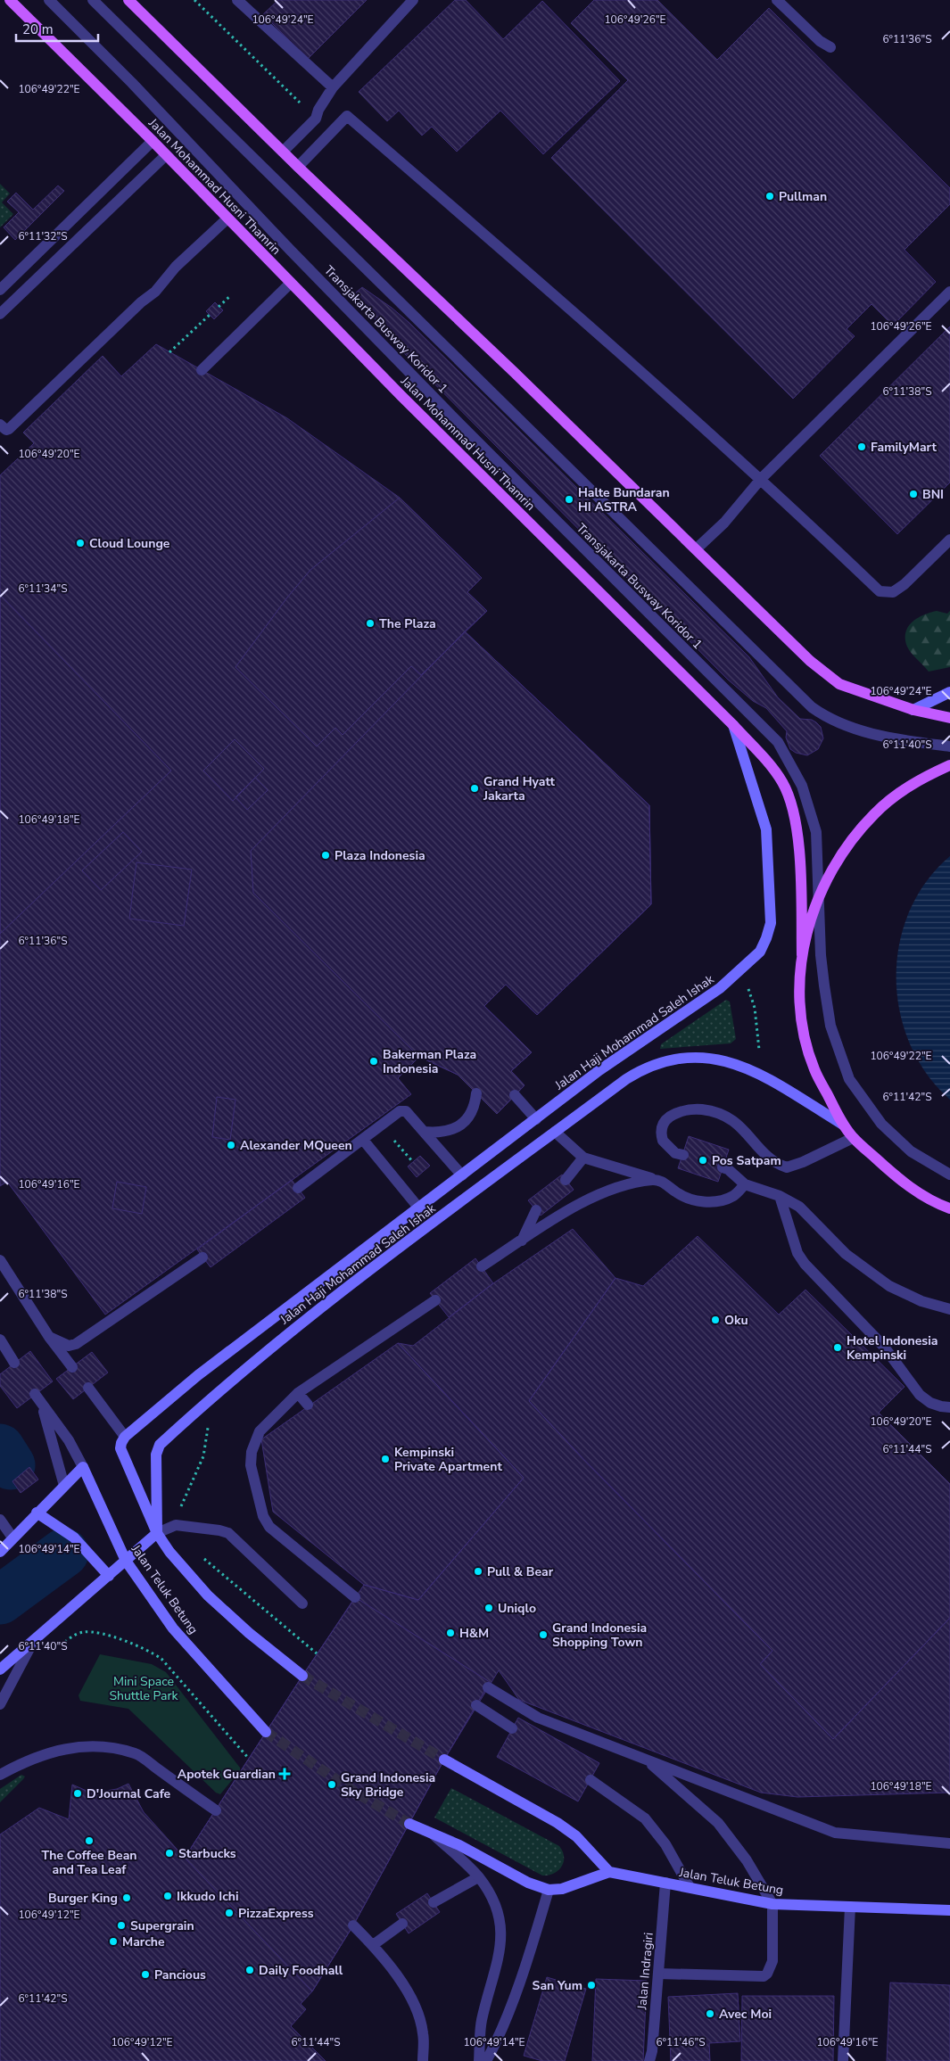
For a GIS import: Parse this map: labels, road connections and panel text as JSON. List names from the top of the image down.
{
  "streets": {
    "main road": ["Jalan Mohammad Husni Thamrin"],
    "street": [
      "Transjakarta Busway Koridor 1",
      "Jalan Haji Mohammad Saleh Ishak",
      "Jalan Teluk Betung",
      "Jalan Indragiri"
    ]
  },
  "crossings": [
    ["Jalan Mohammad Husni Thamrin", "Jalan Haji Mohammad Saleh Ishak"],
    ["Jalan Haji Mohammad Saleh Ishak", "Jalan Teluk Betung"],
    ["Jalan Teluk Betung", "Jalan Indragiri"]
  ],
  "parks": ["Mini Space Shuttle Park"],
  "places": {
    "other": [
      "Pullman",
      "FamilyMart",
      "BNI",
      "Halte Bundaran HI ASTRA",
      "Cloud Lounge",
      "The Plaza",
      "Grand Hyatt Jakarta",
      "Plaza Indonesia",
      "Bakerman Plaza Indonesia",
      "Alexander MQueen",
      "Pos Satpam",
      "Oku",
      "Hotel Indonesia Kempinski",
      "Kempinski Private Apartment",
      "Pull & Bear",
      "Uniqlo",
      "H&M",
      "Grand Indonesia Shopping Town",
      "Grand Indonesia Sky Bridge",
      "D'Journal Cafe",
      "The Coffee Bean and Tea Leaf",
      "Starbucks",
      "Ikkudo Ichi",
      "Burger King",
      "PizzaExpress",
      "Supergrain",
      "Marche",
      "Daily Foodhall",
      "Pancious",
      "San Yum",
      "Avec Moi"
    ],
    "health": ["Apotek Guardian"]
  },
  "scale_bar": "20 m",
  "coordinates": [
    "106°49'26\"E",
    "106°49'24\"E",
    "6°11'36\"S",
    "106°49'22\"E",
    "6°11'32\"S",
    "6°11'38\"S",
    "106°49'20\"E",
    "6°11'34\"S",
    "6°11'40\"S",
    "106°49'18\"E",
    "6°11'42\"S",
    "106°49'16\"E",
    "6°11'44\"S",
    "106°49'14\"E",
    "106°49'12\"E",
    "6°11'46\"S"
  ]
}
